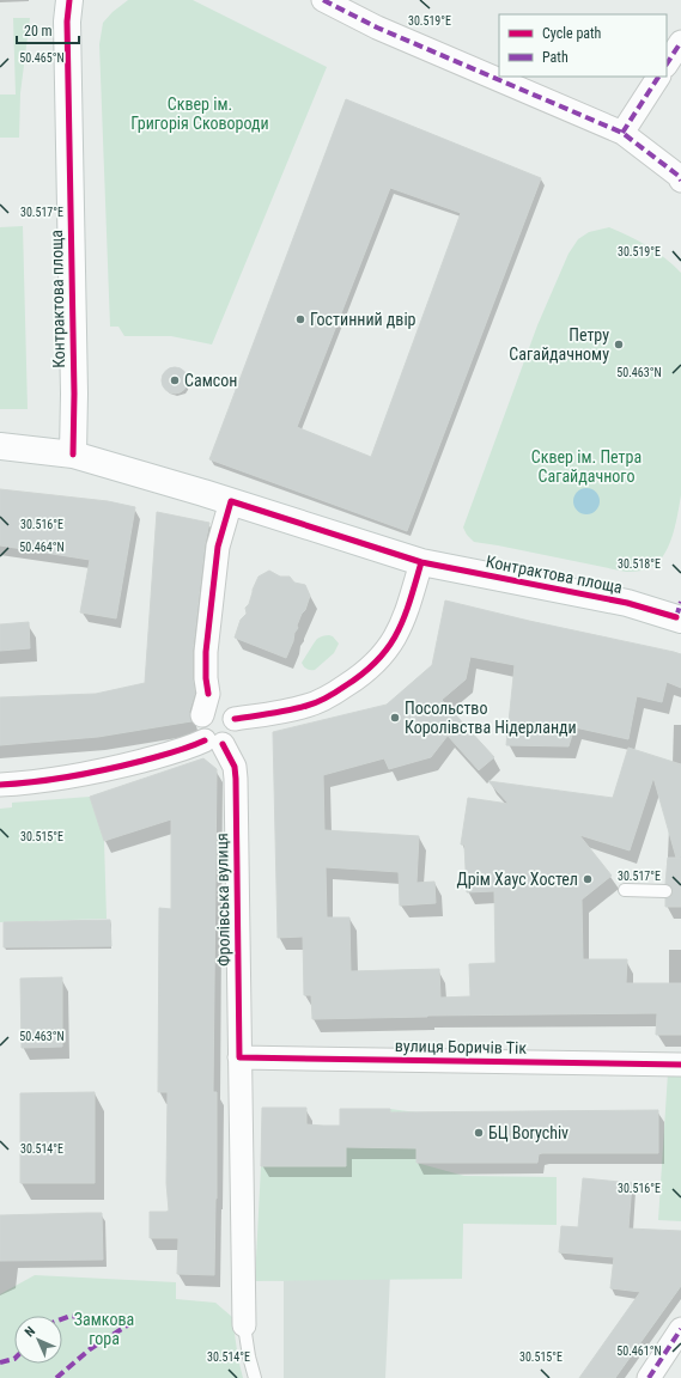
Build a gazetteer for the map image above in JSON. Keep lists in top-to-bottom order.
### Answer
{
  "streets": {
    "street": ["Контрактова площа", "Фролівська вулиця", "вулиця Боричів Тік"]
  },
  "crossings": [
    ["Фролівська вулиця", "вулиця Боричів Тік"]
  ],
  "parks": ["Сквер ім. Григорія Сковороди", "Сквер ім. Петра Сагайдачного", "Замкова гора"],
  "places": [
    "Гостинний двір",
    "Петру Сагайдачному",
    "Самсон",
    "Посольство Королівства Нідерланди",
    "Дрім Хаус Хостел",
    "БЦ Borychiv"
  ],
  "legend": ["Cycle path", "Path"],
  "scale_bar": "20 m",
  "north": "top left",
  "coordinates": [
    "30.519°E",
    "50.465°N",
    "30.517°E",
    "50.463°N",
    "30.516°E",
    "50.464°N",
    "30.518°E",
    "30.515°E",
    "30.514°E",
    "50.461°N"
  ]
}
